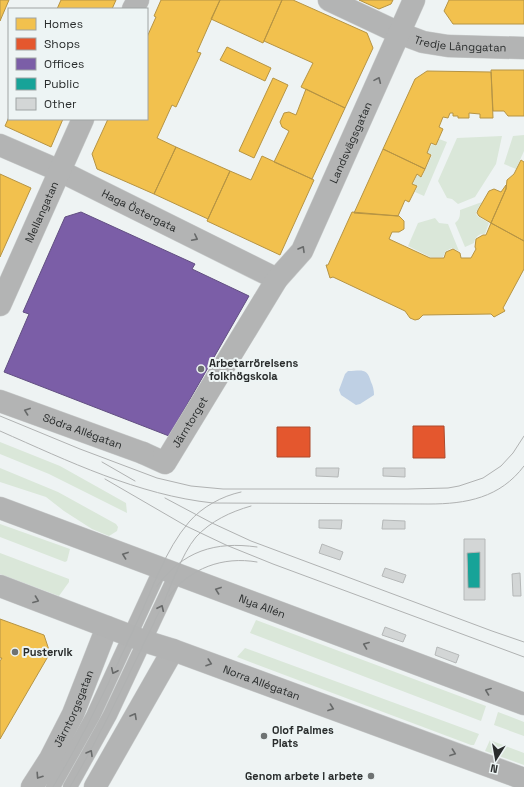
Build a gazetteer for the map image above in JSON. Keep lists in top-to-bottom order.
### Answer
{
  "streets": {
    "main road": ["Nya Allén", "Norra Allégatan"],
    "street": [
      "Tredje Långgatan",
      "Landsvägsgatan",
      "Haga Östergata",
      "Mellangatan",
      "Järntorget",
      "Södra Allégatan",
      "Järntorgsgatan"
    ]
  },
  "crossings": [
    ["Tredje Långgatan", "Landsvägsgatan"],
    ["Landsvägsgatan", "Haga Östergata"],
    ["Landsvägsgatan", "Järntorget"],
    ["Haga Östergata", "Mellangatan"],
    ["Haga Östergata", "Järntorget"],
    ["Järntorget", "Södra Allégatan"],
    ["Norra Allégatan", "Järntorgsgatan"]
  ],
  "one_way": [
    "Landsvägsgatan",
    "Haga Östergata",
    "Södra Allégatan",
    "Nya Allén",
    "Norra Allégatan"
  ],
  "places": [
    "Arbetarrörelsens folkhögskola",
    "Pustervik",
    "Olof Palmes Plats",
    "Genom arbete i arbete"
  ],
  "legend": [
    "Homes",
    "Shops",
    "Offices",
    "Public",
    "Other"
  ],
  "north": "bottom"
}
